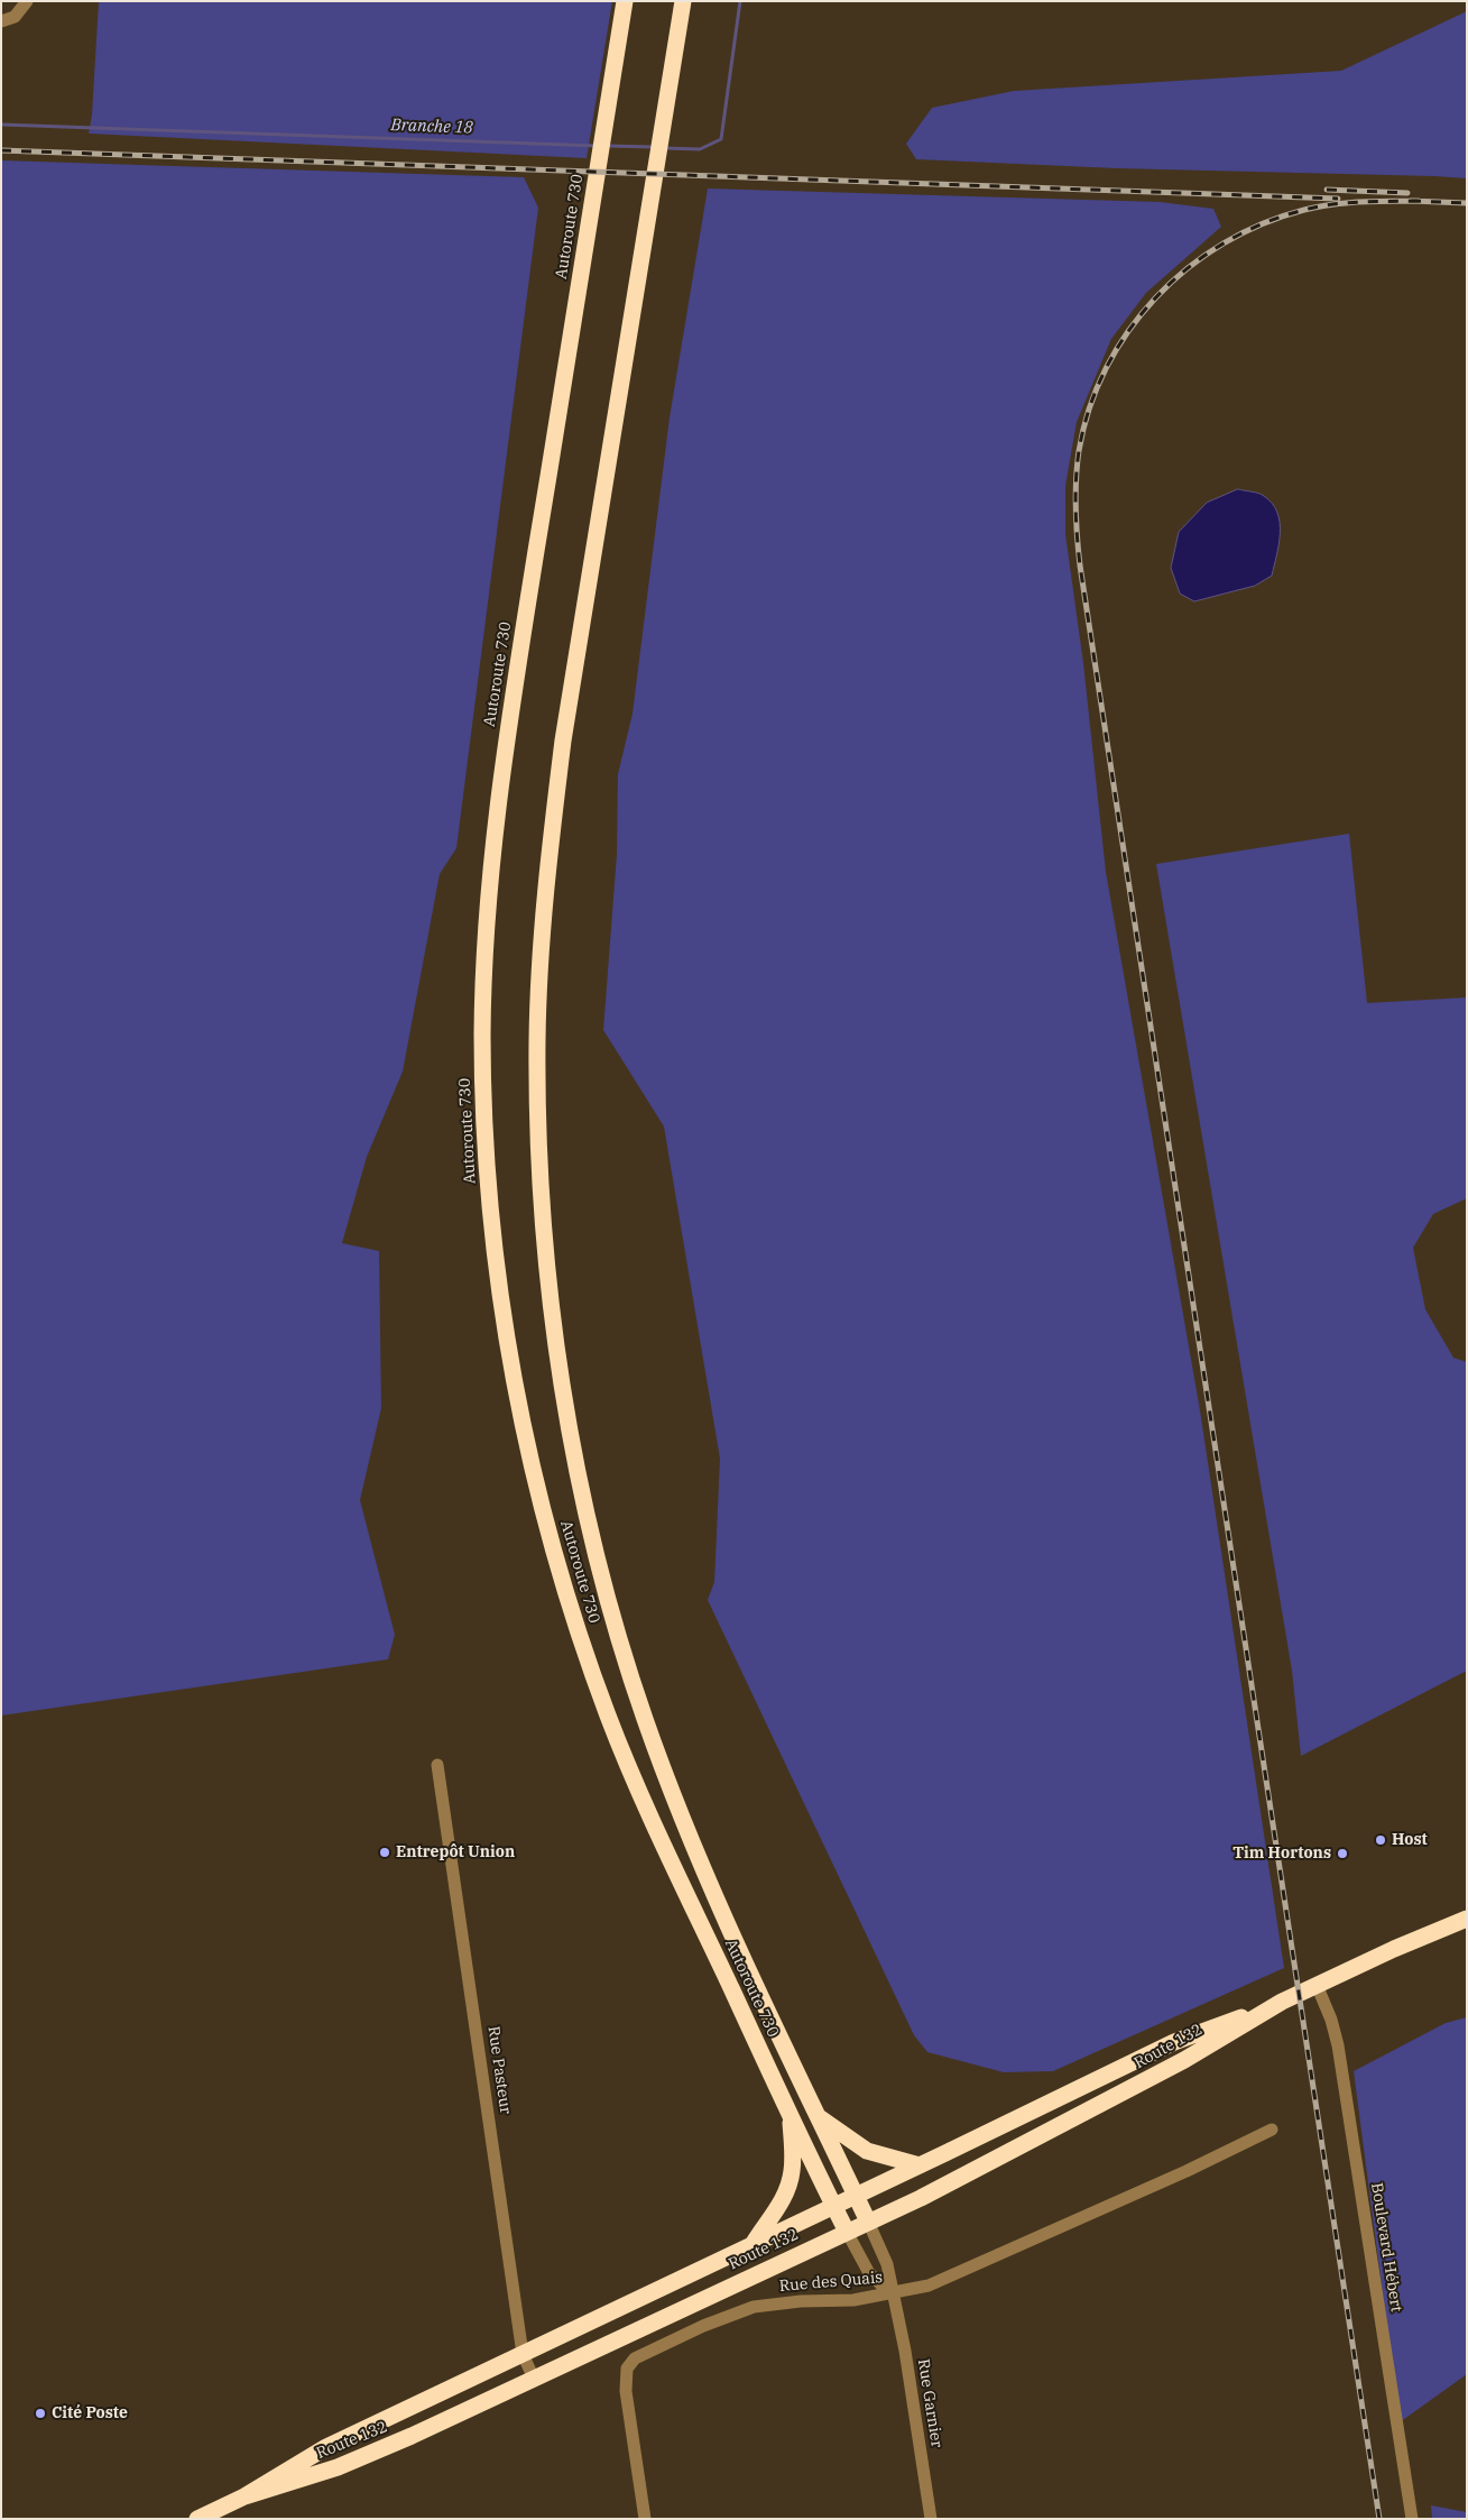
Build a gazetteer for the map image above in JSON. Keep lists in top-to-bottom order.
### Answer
{
  "streets": {
    "highway": ["Autoroute 730", "Route 132"],
    "street": [
      "Rue Pasteur",
      "Boulevard Hébert",
      "Rue des Quais",
      "Rue Garnier"
    ]
  },
  "crossings": [
    ["Autoroute 730", "Route 132"],
    ["Autoroute 730", "Rue Garnier"],
    ["Route 132", "Rue Pasteur"],
    ["Route 132", "Boulevard Hébert"],
    ["Route 132", "Rue Garnier"],
    ["Rue des Quais", "Rue Garnier"]
  ],
  "water": ["Branche 18"],
  "places": [
    "Host",
    "Entrepôt Union",
    "Tim Hortons",
    "Cité Poste"
  ]
}
